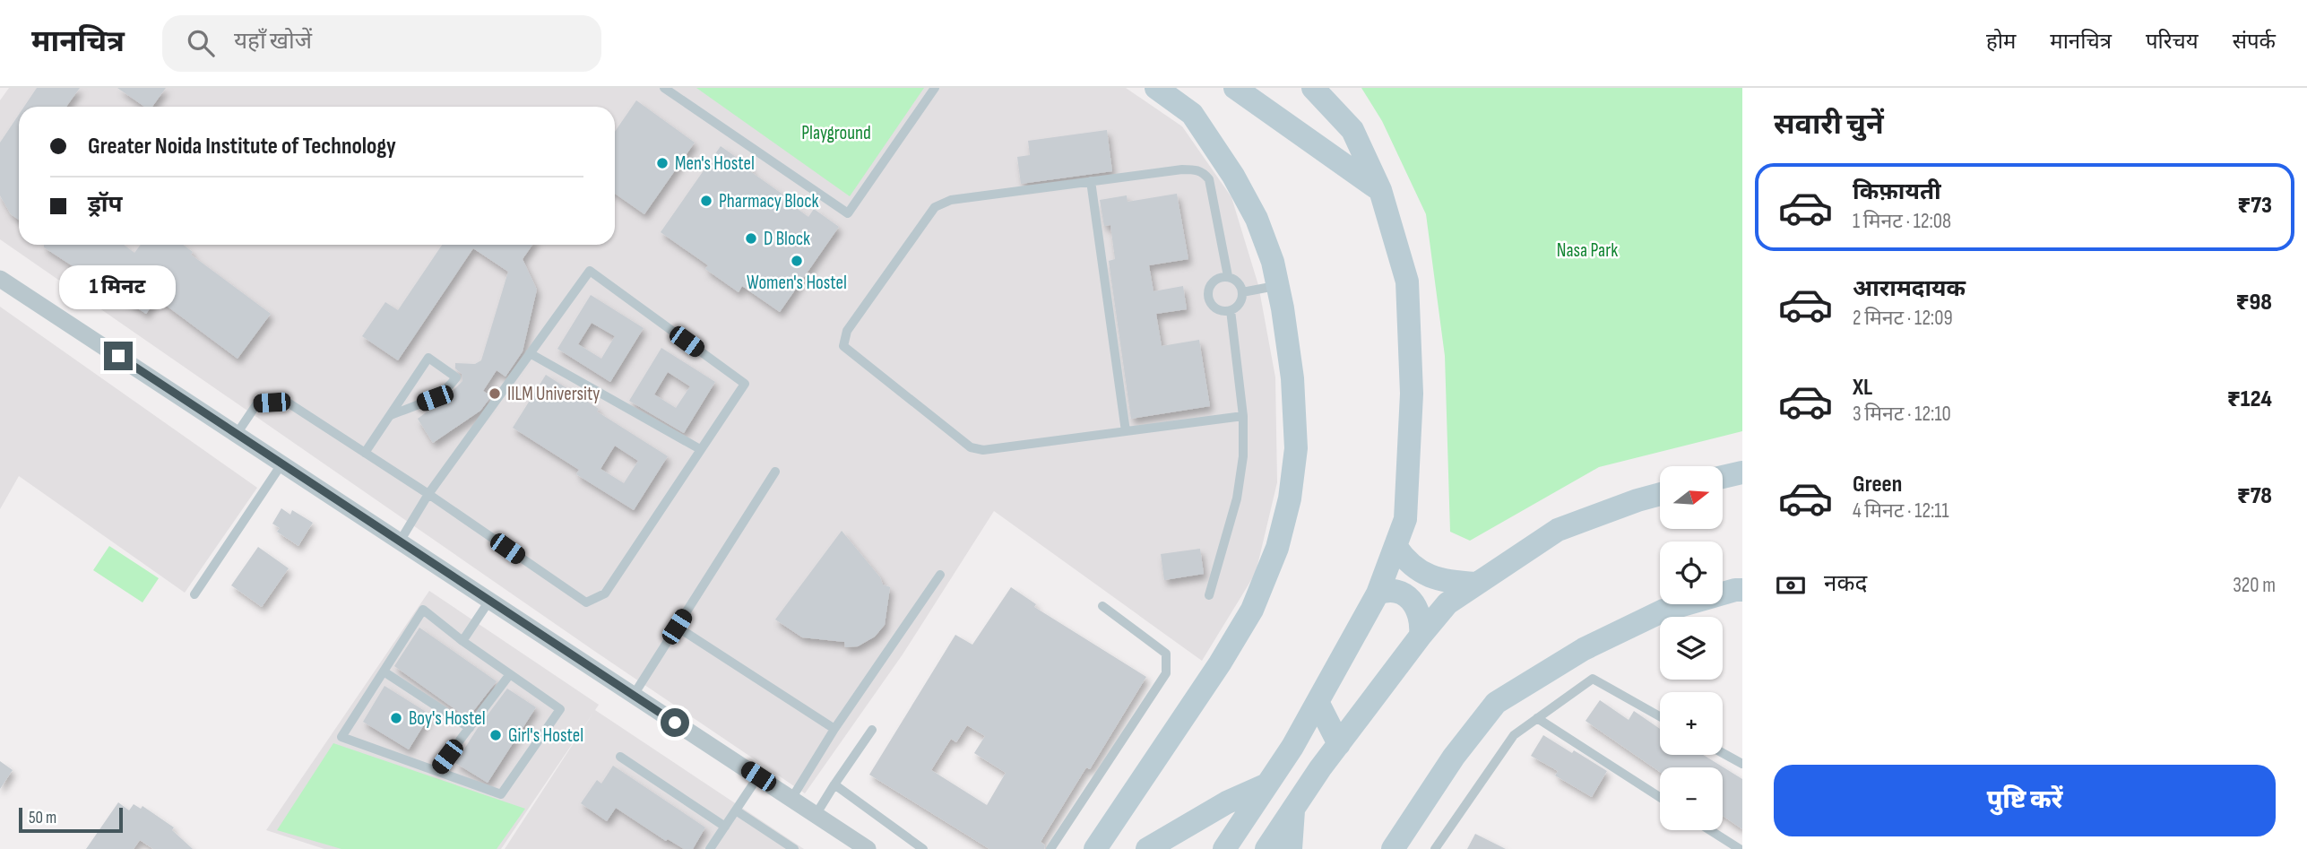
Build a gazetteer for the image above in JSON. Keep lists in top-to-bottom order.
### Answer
{
  "parks": ["Playground", "Nasa Park"],
  "places": [
    "Men's Hostel",
    "Pharmacy Block",
    "D Block",
    "Women's Hostel",
    "IILM University",
    "Boy's Hostel",
    "Girl's Hostel"
  ],
  "scale_bar": "50 m",
  "north": "right",
  "page": {
    "header": "मानचित्र",
    "search": "यहाँ खोजें",
    "nav": [
      "होम",
      "मानचित्र",
      "परिचय",
      "संपर्क"
    ],
    "heading": "सवारी चुनें",
    "banner": ["Greater Noida Institute of Technology", "ड्रॉप"],
    "list": [
      {
        "name": "किफ़ायती",
        "note": "1 मिनट · 12:08",
        "value": "₹73"
      },
      {
        "name": "आरामदायक",
        "note": "2 मिनट · 12:09",
        "value": "₹98"
      },
      {
        "name": "XL",
        "note": "3 मिनट · 12:10",
        "value": "₹124"
      },
      {
        "name": "Green",
        "note": "4 मिनट · 12:11",
        "value": "₹78"
      }
    ],
    "bubble": "1 मिनट",
    "map_buttons": ["+", "−"],
    "pay": ["नकद", "320 m"],
    "buttons": "पुष्टि करें",
    "scale": "50 m"
  }
}
